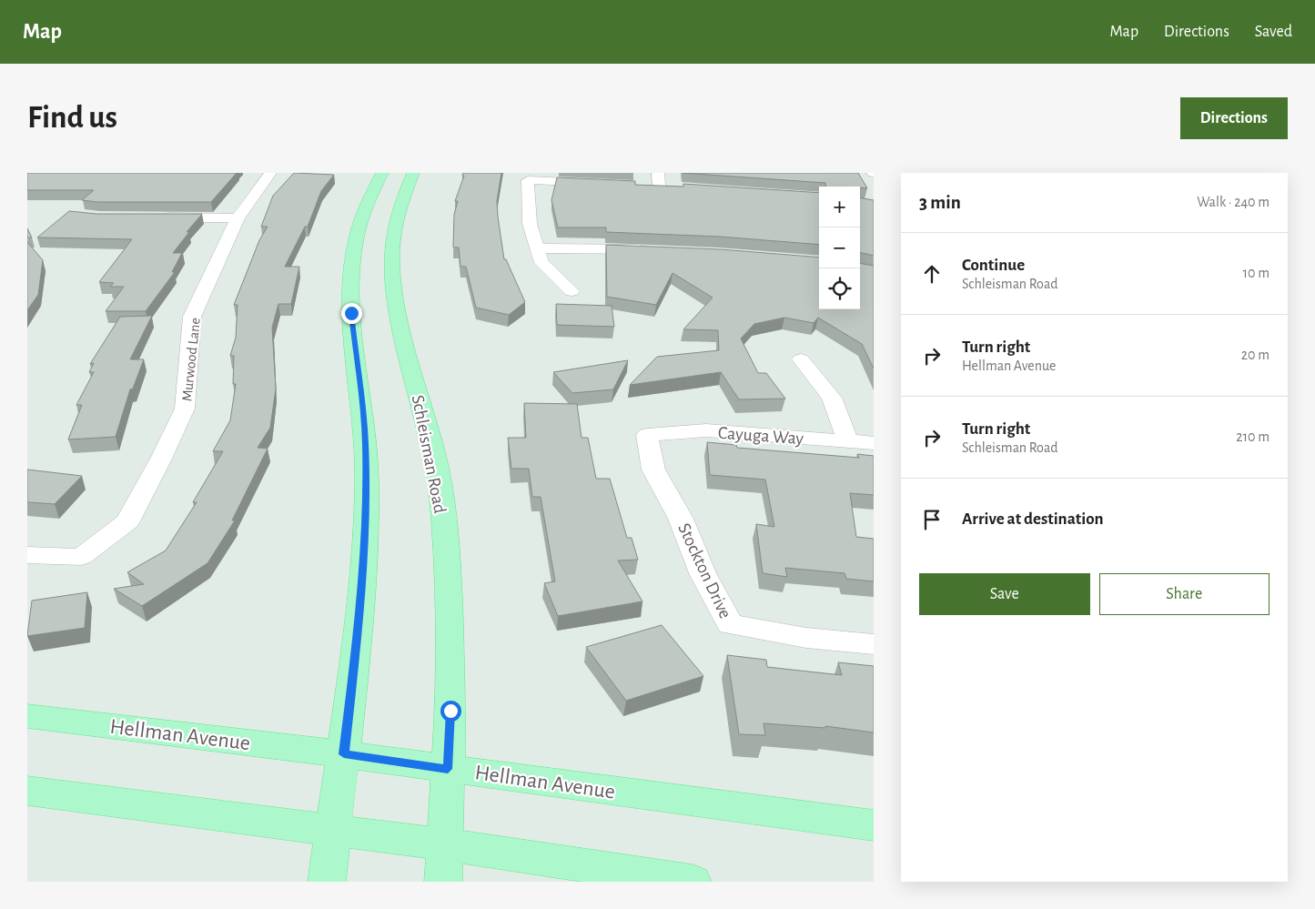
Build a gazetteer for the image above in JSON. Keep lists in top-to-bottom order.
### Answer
{
  "streets": {
    "main road": ["Schleisman Road", "Hellman Avenue"],
    "street": ["Murwood Lane", "Cayuga Way", "Stockton Drive"]
  },
  "crossings": [
    ["Cayuga Way", "Stockton Drive"],
    ["Schleisman Road", "Hellman Avenue"]
  ],
  "page": {
    "header": "Map",
    "nav": ["Map", "Directions", "Saved"],
    "buttons": [
      "Directions",
      ["Save", "Share"]
    ],
    "title": "Find us",
    "heading": ["3 min", "Walk · 240 m"],
    "map_buttons": ["+", "−"],
    "list": [
      ["Continue", "Schleisman Road", "10 m"],
      ["Turn right", "Hellman Avenue", "20 m"],
      ["Turn right", "Schleisman Road", "210 m"],
      "Arrive at destination"
    ]
  }
}
